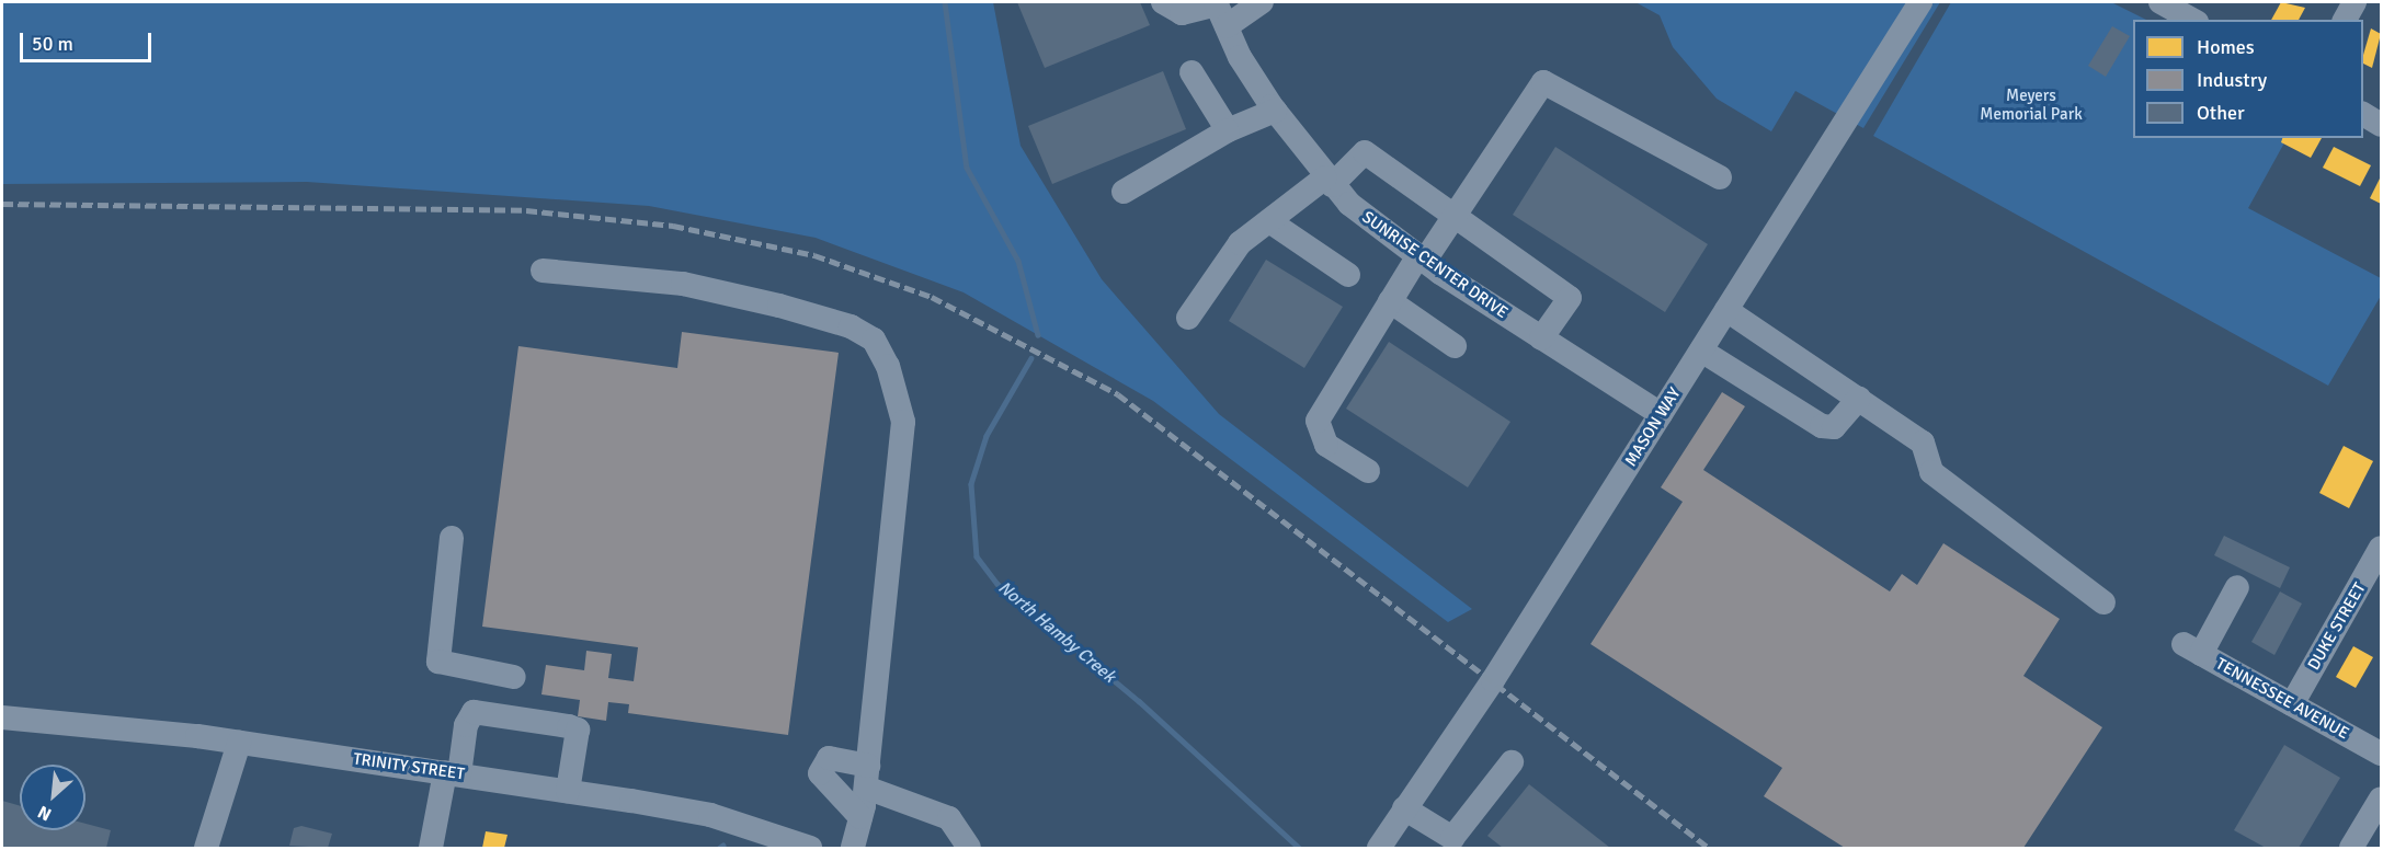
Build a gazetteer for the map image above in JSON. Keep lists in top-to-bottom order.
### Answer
{
  "streets": {
    "street": [
      "SUNRISE CENTER DRIVE",
      "MASON WAY",
      "DUKE STREET",
      "TENNESSEE AVENUE",
      "TRINITY STREET"
    ]
  },
  "crossings": [
    ["SUNRISE CENTER DRIVE", "MASON WAY"],
    ["DUKE STREET", "TENNESSEE AVENUE"]
  ],
  "water": ["North Hamby Creek"],
  "parks": ["Meyers Memorial Park"],
  "legend": ["Homes", "Industry", "Other"],
  "scale_bar": "50 m",
  "north": "bottom left"
}
